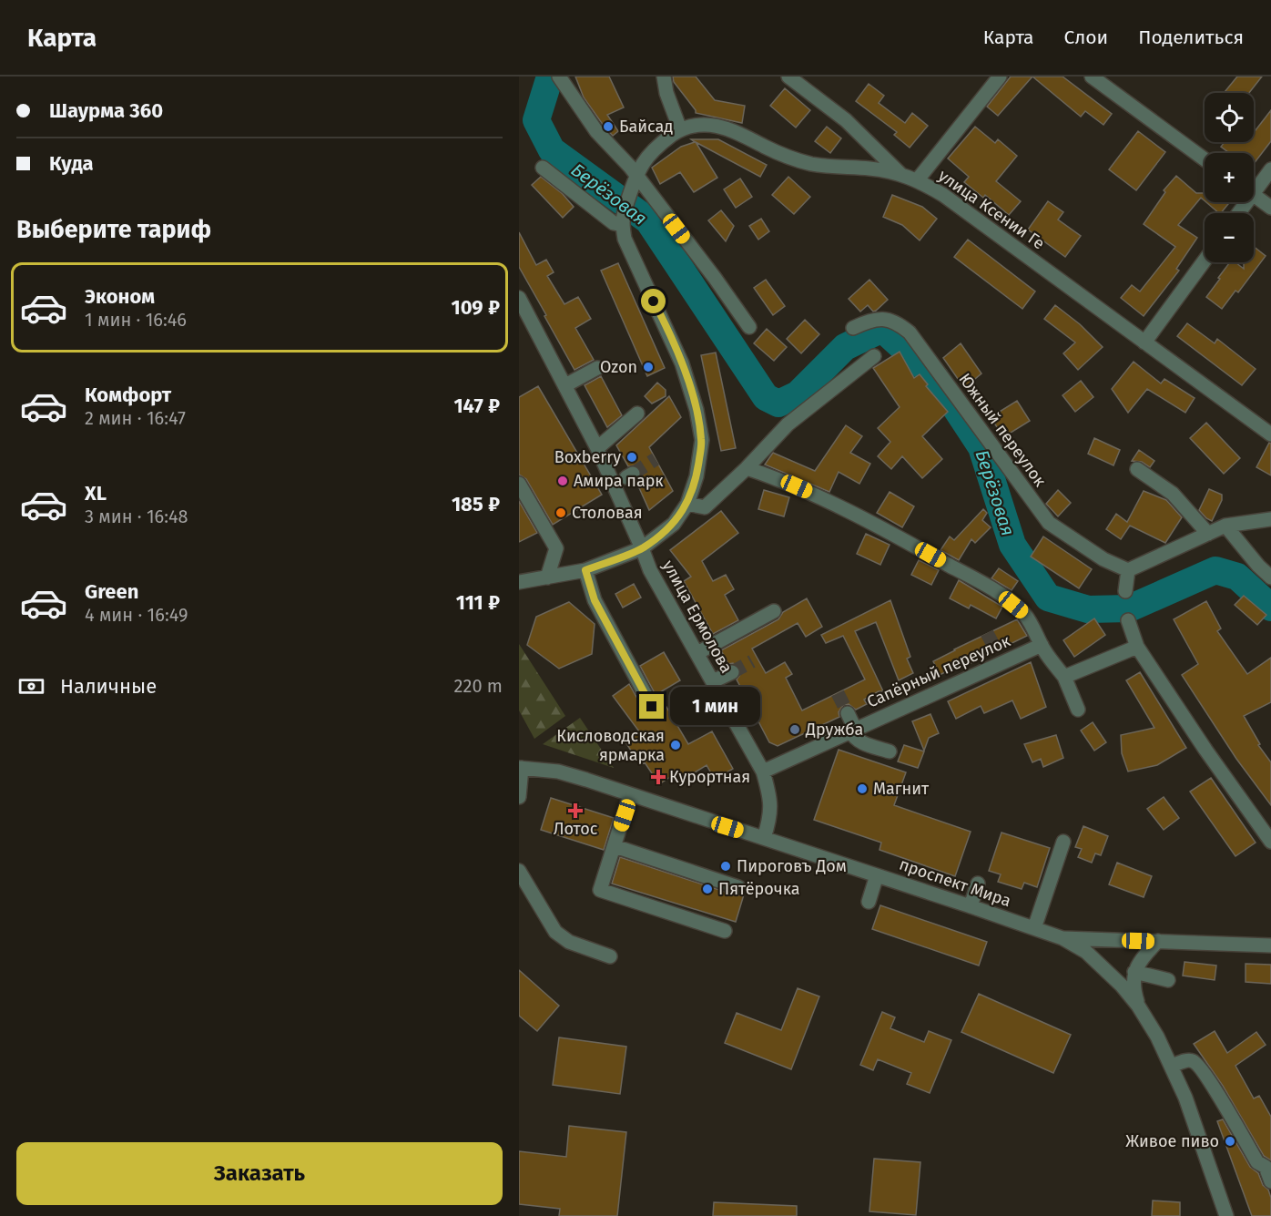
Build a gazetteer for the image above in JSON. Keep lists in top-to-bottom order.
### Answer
{
  "streets": {
    "street": [
      "улица Ксении Ге",
      "Южный переулок",
      "улица Ермолова",
      "Сапёрный переулок",
      "проспект Мира"
    ]
  },
  "crossings": [
    ["улица Ермолова", "Сапёрный переулок"],
    ["улица Ермолова", "проспект Мира"]
  ],
  "water": ["Берёзовая"],
  "places": {
    "other": [
      "Байсад",
      "Ozon",
      "Boxberry",
      "Амира парк",
      "Столовая",
      "Дружба",
      "Кисловодская ярмарка",
      "Магнит",
      "Пироговъ Дом",
      "Пятёрочка",
      "Живое пиво"
    ],
    "health": ["Курортная", "Лотос"]
  },
  "page": {
    "header": "Карта",
    "nav": ["Карта", "Слои", "Поделиться"],
    "banner": ["Шаурма 360", "Куда"],
    "map_buttons": ["+", "−"],
    "heading": "Выберите тариф",
    "list": [
      {
        "name": "Эконом",
        "note": "1 мин · 16:46",
        "value": "109 ₽"
      },
      {
        "name": "Комфорт",
        "note": "2 мин · 16:47",
        "value": "147 ₽"
      },
      {
        "name": "XL",
        "note": "3 мин · 16:48",
        "value": "185 ₽"
      },
      {
        "name": "Green",
        "note": "4 мин · 16:49",
        "value": "111 ₽"
      }
    ],
    "pay": ["Наличные", "220 m"],
    "bubble": "1 мин",
    "buttons": "Заказать"
  }
}
